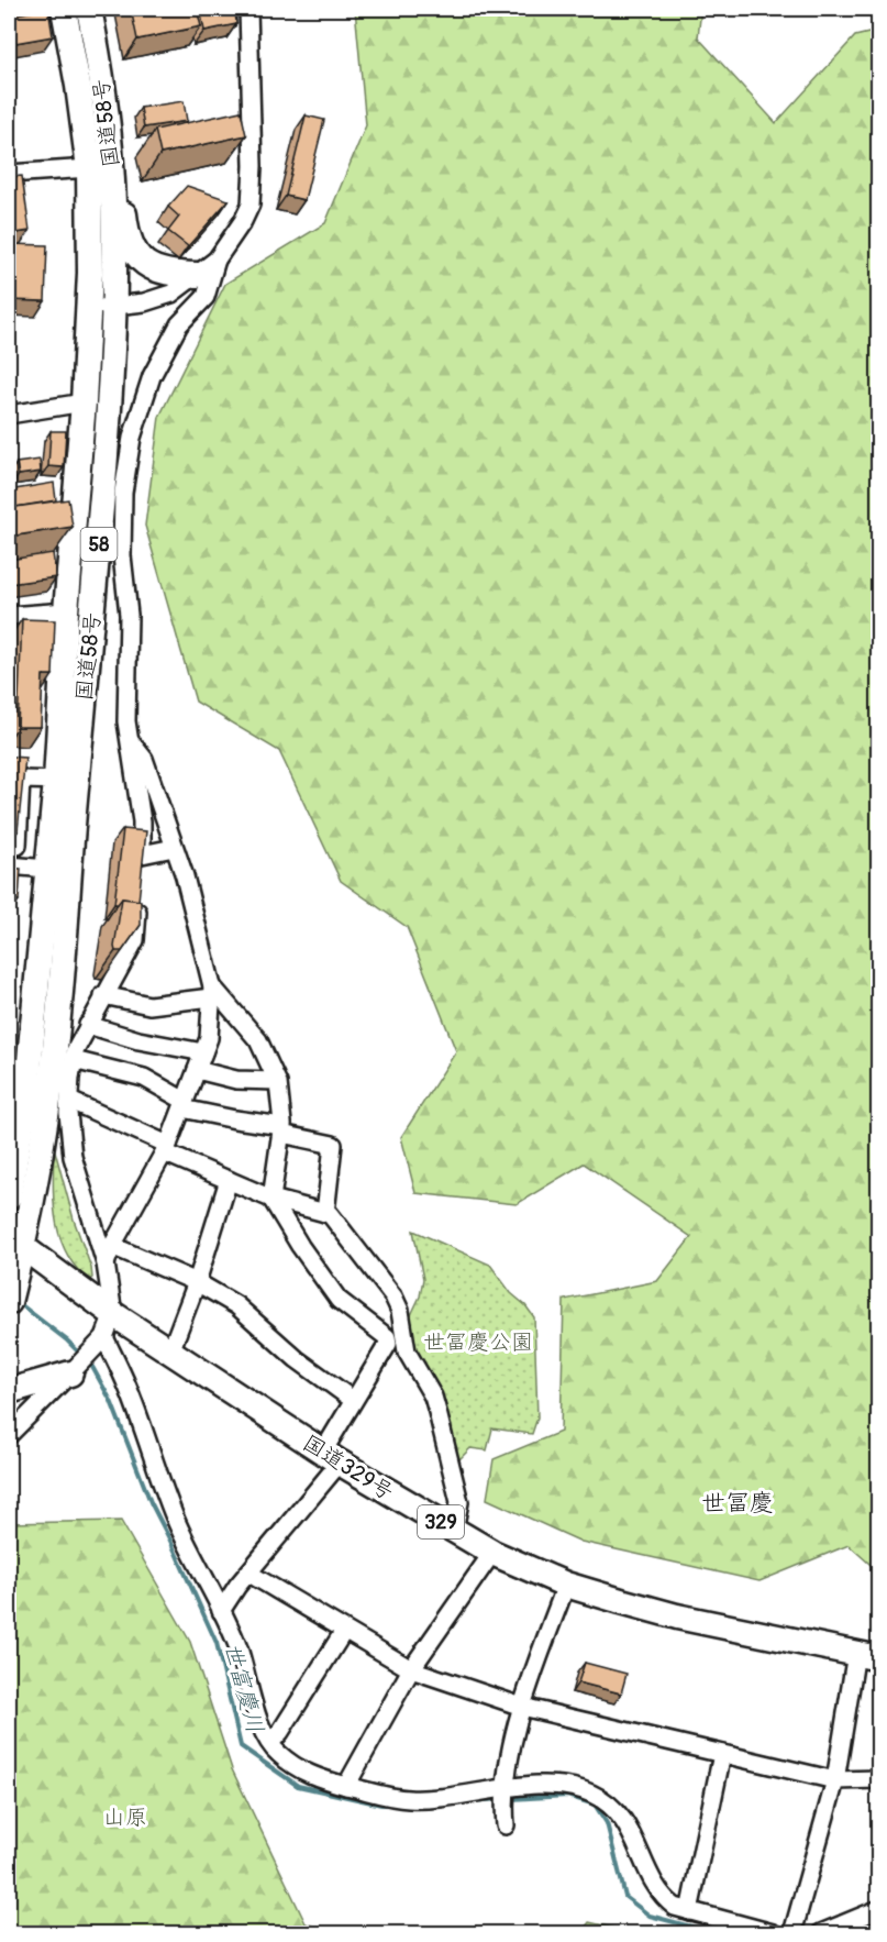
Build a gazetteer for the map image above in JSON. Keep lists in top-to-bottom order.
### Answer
{
  "streets": {
    "highway": [
      "国道58号",
      "58",
      "国道329号",
      "329"
    ]
  },
  "crossings": [
    ["国道58号", "国道329号"]
  ],
  "districts": ["世冨慶"],
  "water": ["世富慶川"],
  "parks": ["世冨慶公園", "山原"]
}
